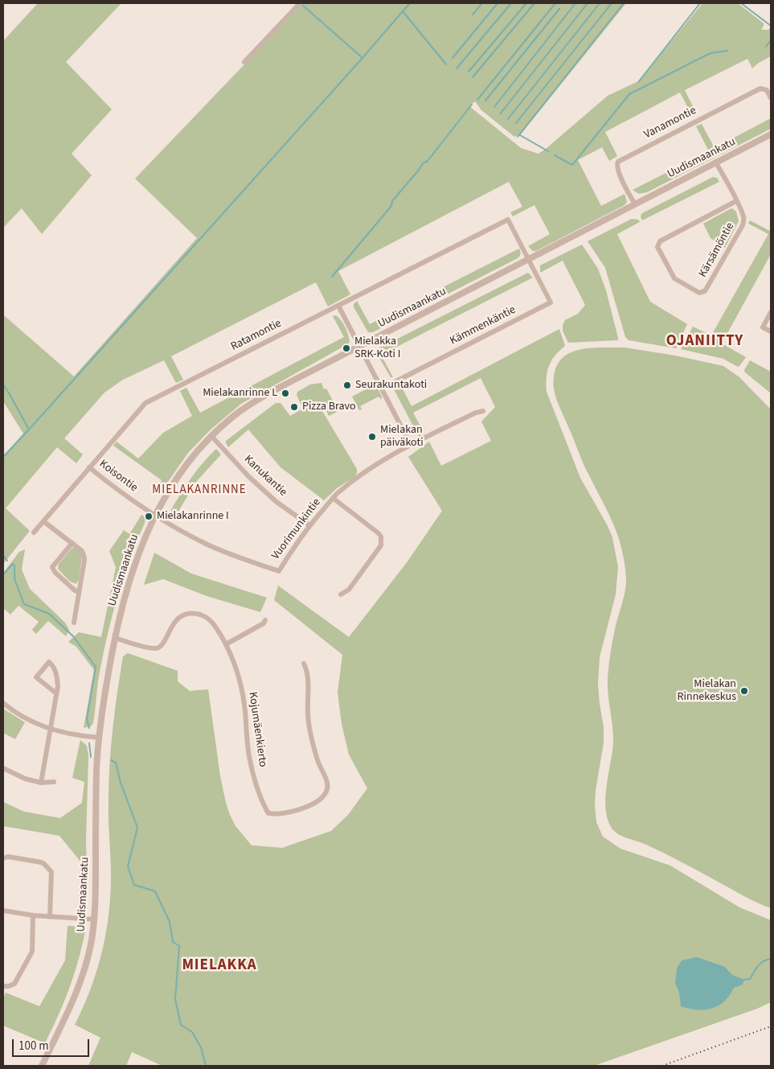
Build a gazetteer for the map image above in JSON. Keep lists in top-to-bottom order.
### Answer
{
  "streets": {
    "street": [
      "Vanamontie",
      "Uudismaankatu",
      "Kärsämöntie",
      "Kämmenkäntie",
      "Ratamontie",
      "Koisontie",
      "Kanukantie",
      "Vuorimunkintie",
      "Kojumäenkierto"
    ]
  },
  "crossings": [
    ["Vanamontie", "Uudismaankatu"],
    ["Uudismaankatu", "Kärsämöntie"],
    ["Uudismaankatu", "Kämmenkäntie"],
    ["Uudismaankatu", "Ratamontie"],
    ["Uudismaankatu", "Koisontie"],
    ["Uudismaankatu", "Kanukantie"],
    ["Uudismaankatu", "Kojumäenkierto"],
    ["Kämmenkäntie", "Ratamontie"],
    ["Ratamontie", "Koisontie"],
    ["Koisontie", "Vuorimunkintie"],
    ["Kanukantie", "Vuorimunkintie"]
  ],
  "districts": ["OJANIITTY", "MIELAKANRINNE", "MIELAKKA"],
  "places": [
    "Mielakka SRK-Koti I",
    "Seurakuntakoti",
    "Mielakanrinne L",
    "Pizza Bravo",
    "Mielakan päiväkoti",
    "Mielakanrinne I",
    "Mielakan Rinnekeskus"
  ],
  "scale_bar": "100 m"
}
